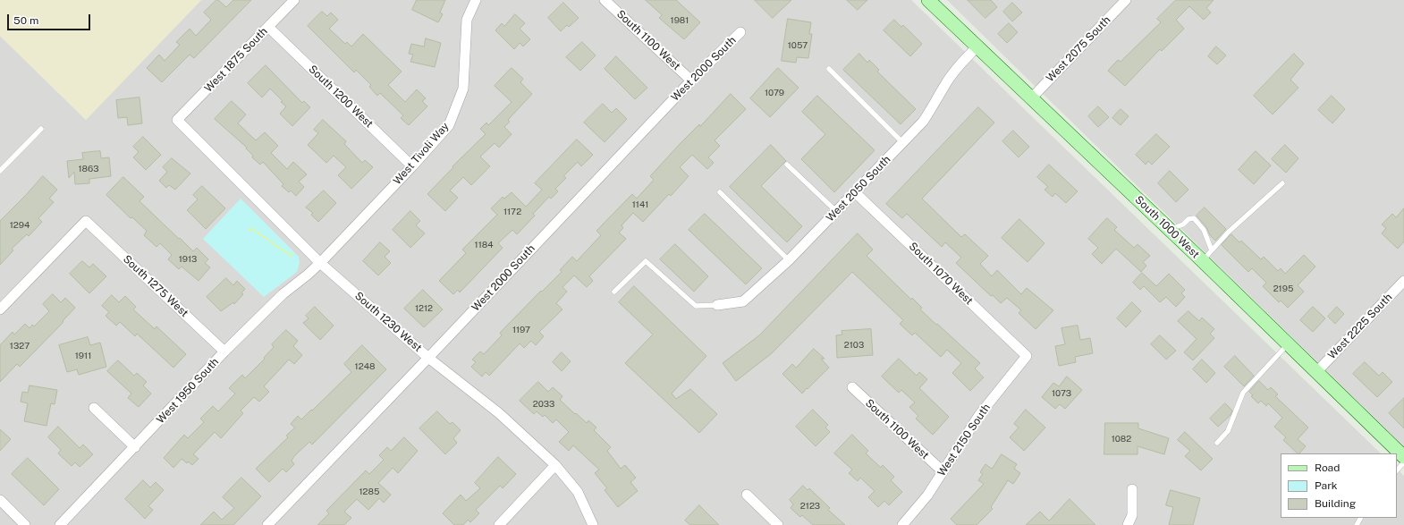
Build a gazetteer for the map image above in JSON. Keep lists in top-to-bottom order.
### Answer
{
  "streets": {
    "main road": ["South 1000 West"],
    "street": [
      "South 1100 West",
      "West 2075 South",
      "West 1875 South",
      "West 2000 South",
      "South 1200 West",
      "West Tivoli Way",
      "West 2050 South",
      "South 1070 West",
      "South 1275 West",
      "South 1230 West",
      "West 2225 South",
      "West 1950 South",
      "West 2150 South"
    ]
  },
  "crossings": [
    ["South 1100 West", "West 2000 South"],
    ["South 1100 West", "West 2150 South"],
    ["West 2075 South", "South 1000 West"],
    ["West 1875 South", "South 1200 West"],
    ["West 1875 South", "South 1230 West"],
    ["West 2000 South", "South 1230 West"],
    ["South 1200 West", "West Tivoli Way"],
    ["West Tivoli Way", "South 1230 West"],
    ["West Tivoli Way", "West 1950 South"],
    ["West 2050 South", "South 1000 West"],
    ["West 2050 South", "South 1070 West"],
    ["South 1000 West", "West 2225 South"],
    ["South 1070 West", "West 2150 South"],
    ["South 1275 West", "West 1950 South"],
    ["South 1230 West", "West 1950 South"]
  ],
  "house_numbers": [
    "1981",
    "1057",
    "1079",
    "1863",
    "1141",
    "1172",
    "1294",
    "1184",
    "1913",
    "2195",
    "1212",
    "1197",
    "2103",
    "1327",
    "1911",
    "1248",
    "1073",
    "2033",
    "1082",
    "1285",
    "2123"
  ],
  "legend": ["Road", "Park", "Building"],
  "scale_bar": "50 m"
}
